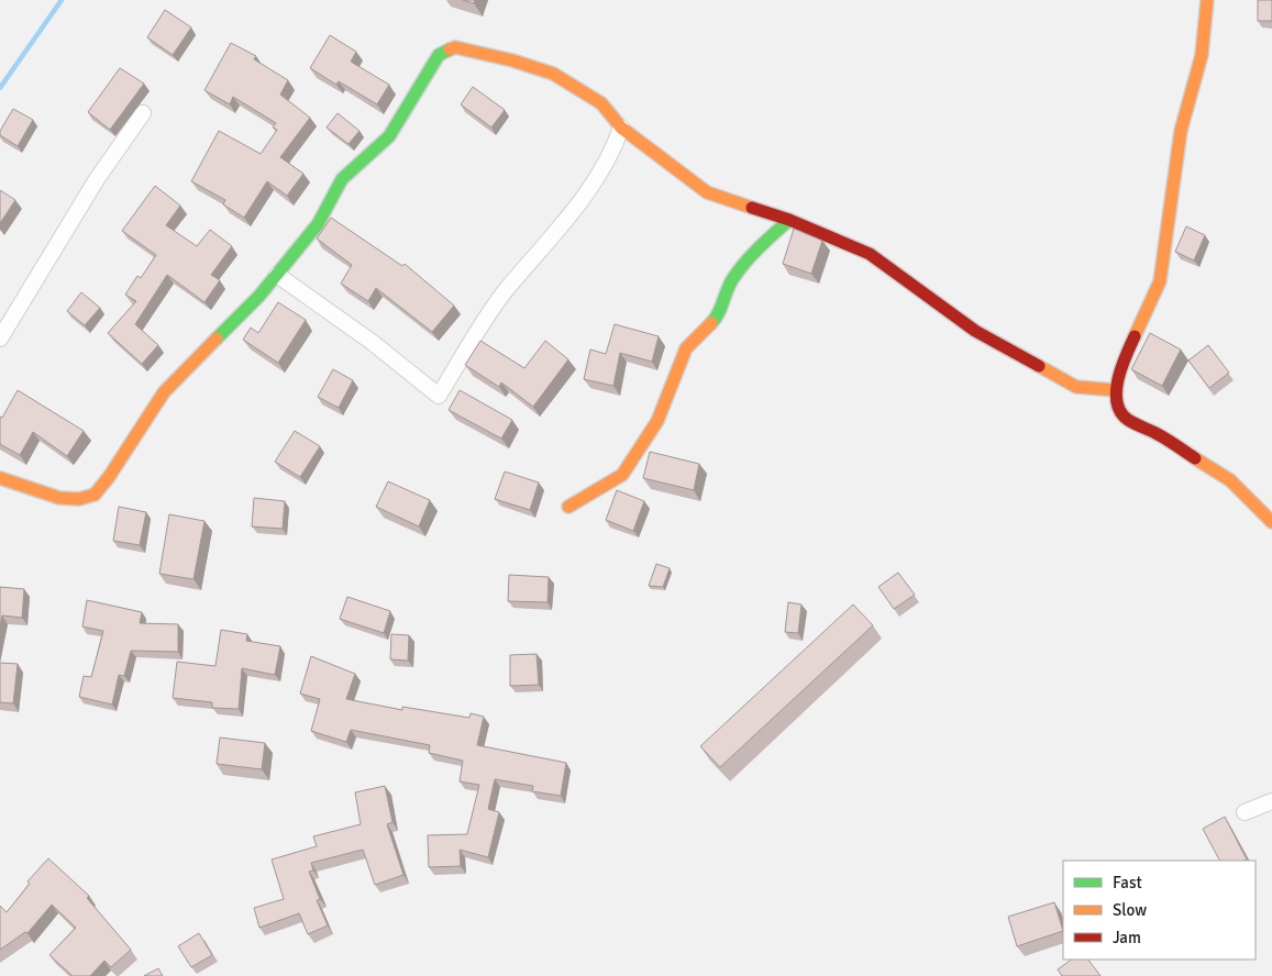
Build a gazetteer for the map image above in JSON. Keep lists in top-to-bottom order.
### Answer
{
  "legend": ["Fast", "Slow", "Jam"]
}
